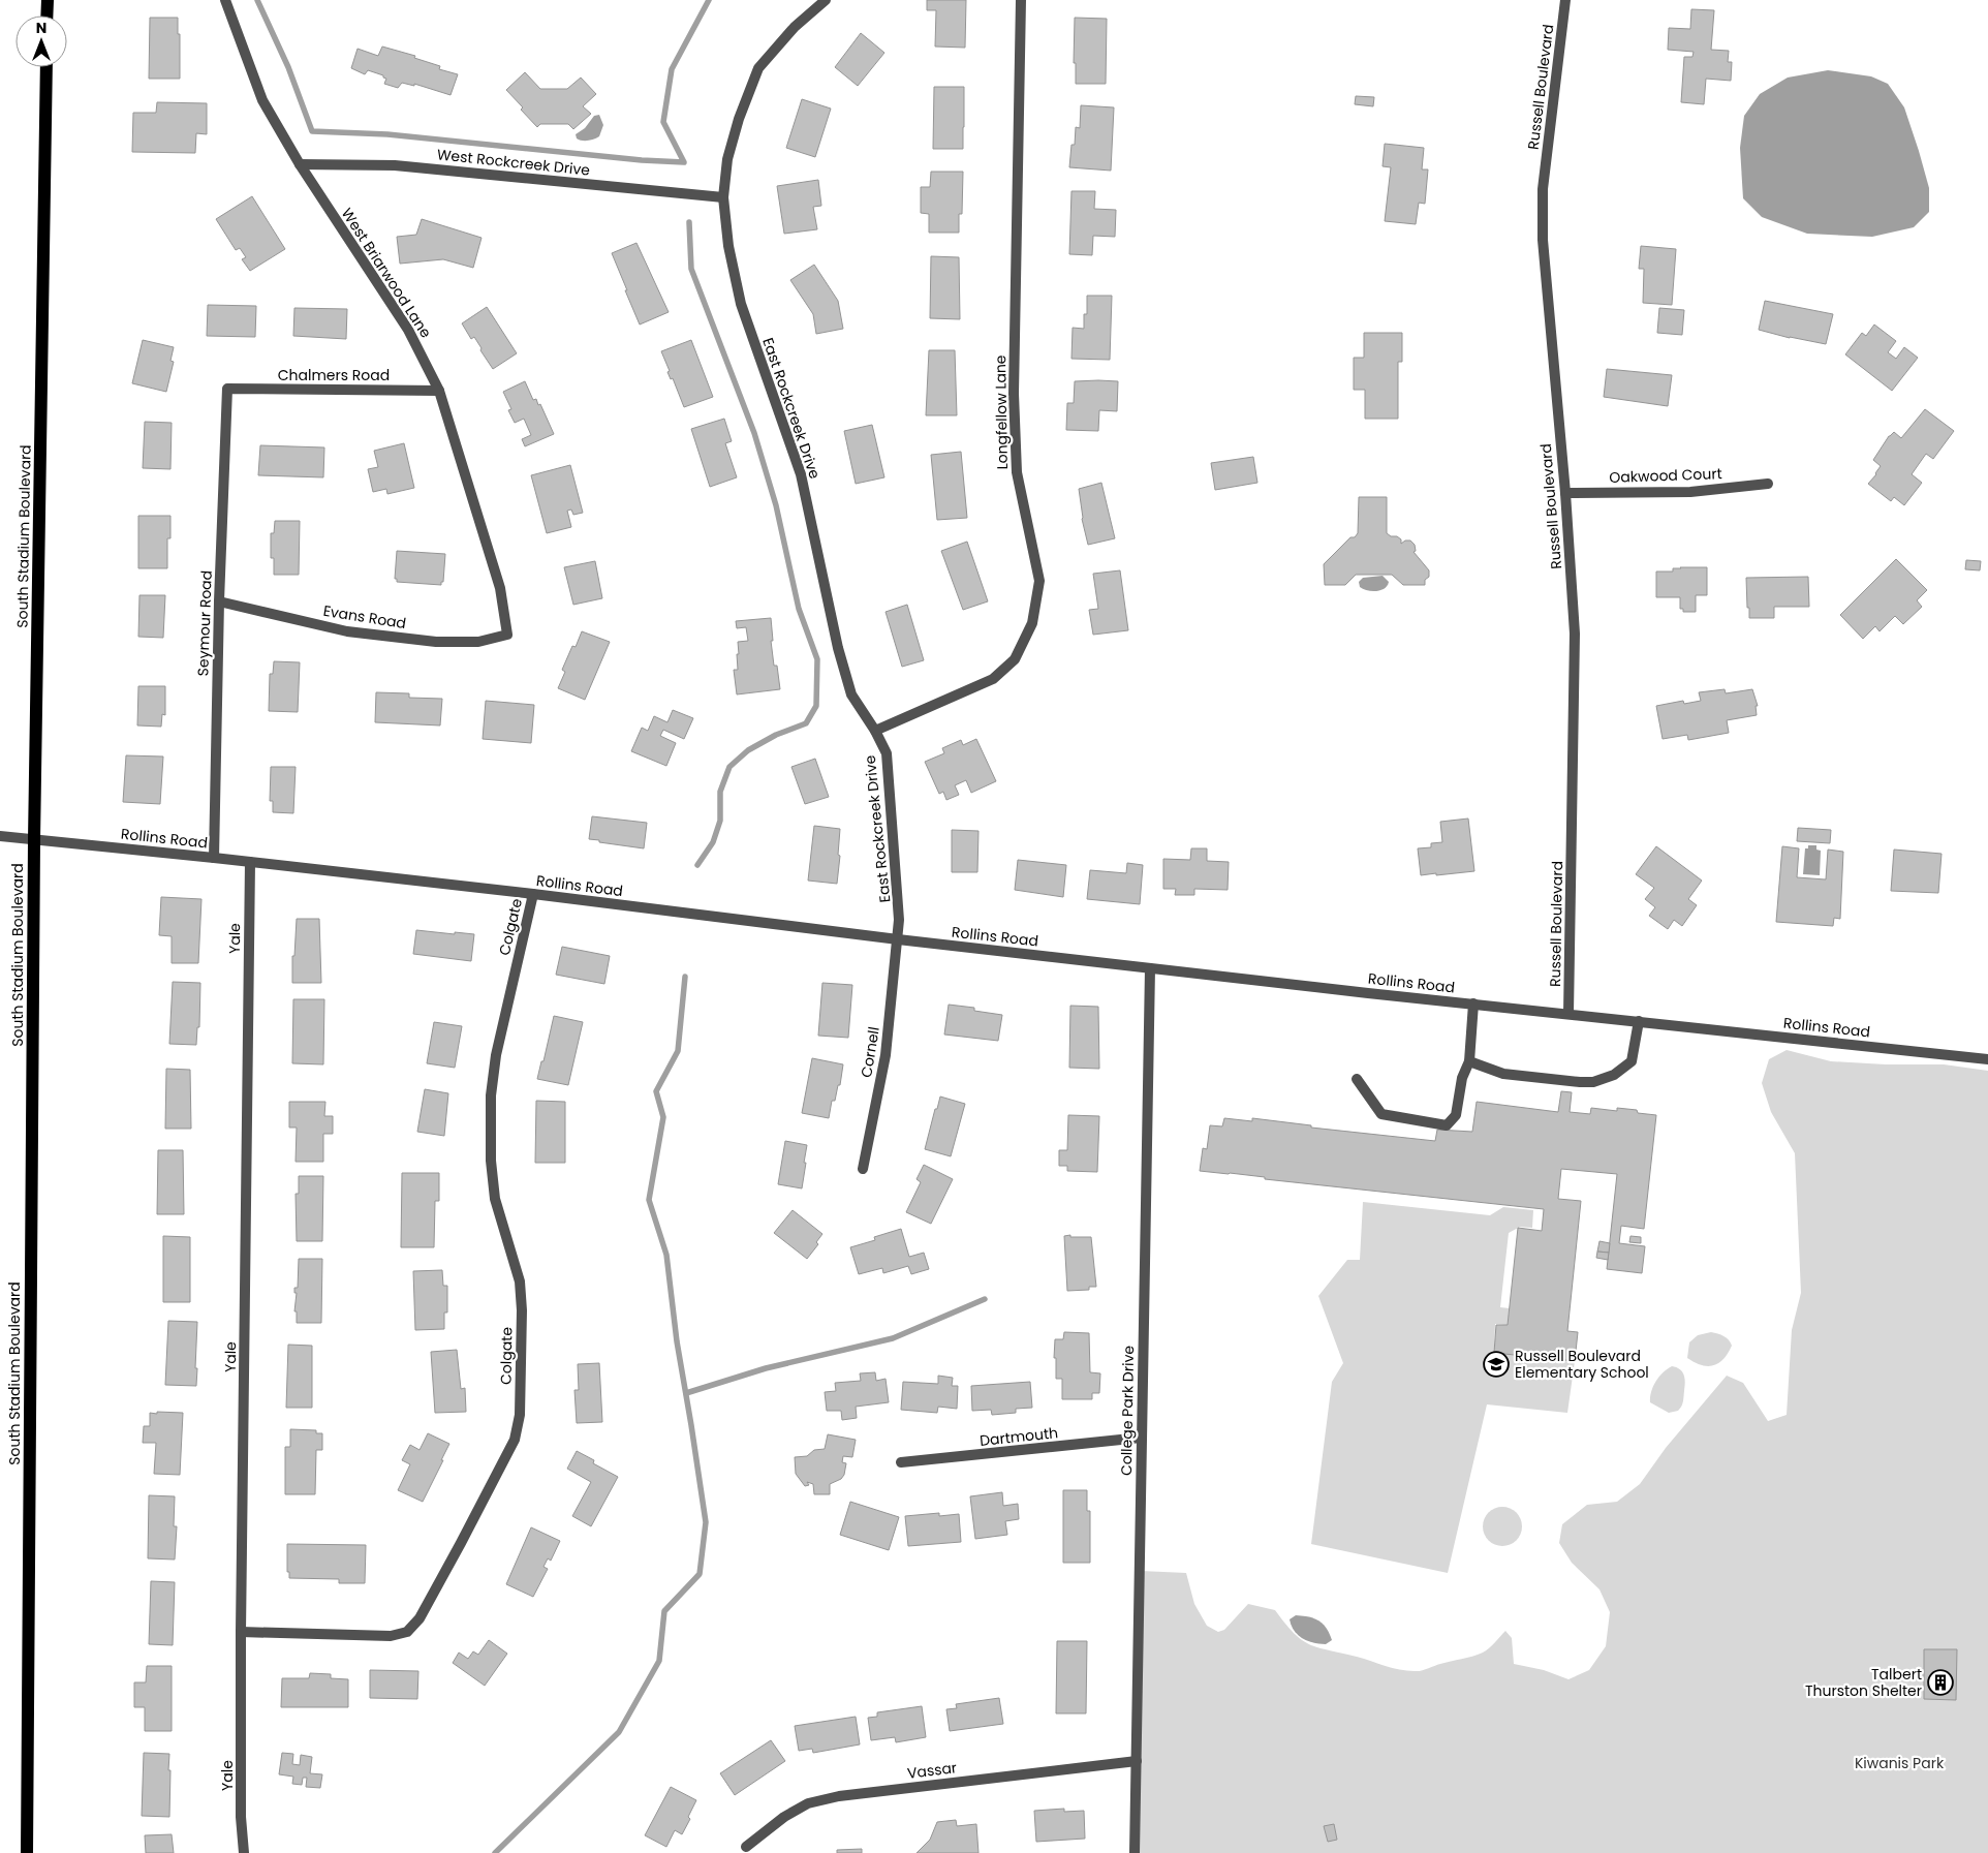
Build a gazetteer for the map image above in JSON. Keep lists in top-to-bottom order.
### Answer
{
  "streets": {
    "main road": ["South Stadium Boulevard"],
    "street": [
      "Russell Boulevard",
      "West Rockcreek Drive",
      "West Briarwood Lane",
      "Chalmers Road",
      "East Rockcreek Drive",
      "Longfellow Lane",
      "Oakwood Court",
      "Evans Road",
      "Seymour Road",
      "Rollins Road",
      "Colgate",
      "Yale",
      "Cornell",
      "College Park Drive",
      "Dartmouth",
      "Vassar"
    ]
  },
  "crossings": [
    ["Russell Boulevard", "Oakwood Court"],
    ["Russell Boulevard", "Rollins Road"],
    ["West Rockcreek Drive", "West Briarwood Lane"],
    ["West Rockcreek Drive", "East Rockcreek Drive"],
    ["West Briarwood Lane", "Chalmers Road"],
    ["West Briarwood Lane", "Evans Road"],
    ["Chalmers Road", "Seymour Road"],
    ["East Rockcreek Drive", "Longfellow Lane"],
    ["East Rockcreek Drive", "Rollins Road"],
    ["East Rockcreek Drive", "Cornell"],
    ["South Stadium Boulevard", "Rollins Road"],
    ["Evans Road", "Seymour Road"],
    ["Seymour Road", "Rollins Road"],
    ["Rollins Road", "Colgate"],
    ["Rollins Road", "Yale"],
    ["Rollins Road", "Cornell"],
    ["Rollins Road", "College Park Drive"],
    ["Colgate", "Yale"],
    ["College Park Drive", "Dartmouth"],
    ["College Park Drive", "Vassar"]
  ],
  "parks": ["Kiwanis Park"],
  "places": {
    "school or university": ["Russell Boulevard Elementary School"],
    "building": ["Talbert Thurston Shelter"]
  },
  "north": "top"
}
